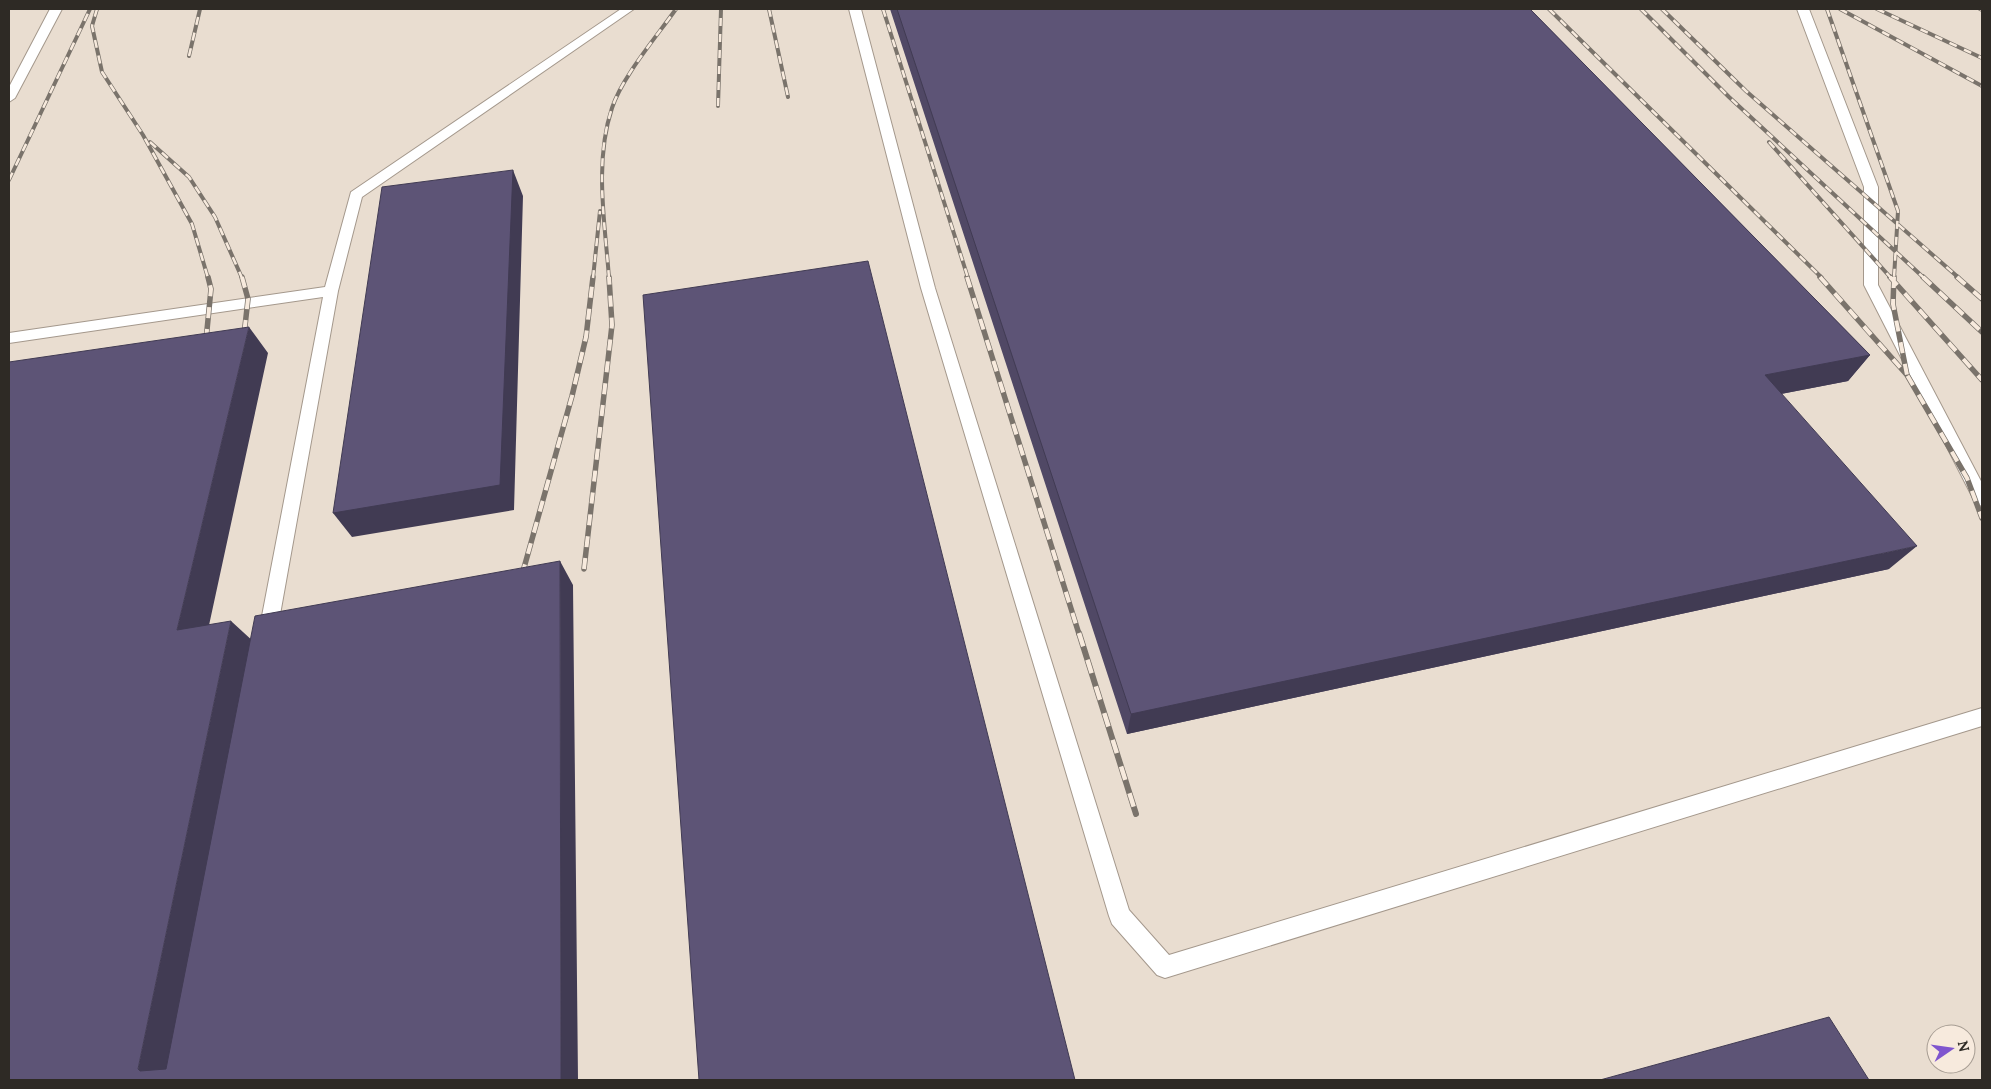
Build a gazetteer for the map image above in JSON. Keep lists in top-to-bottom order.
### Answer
{
  "north": "right"
}
